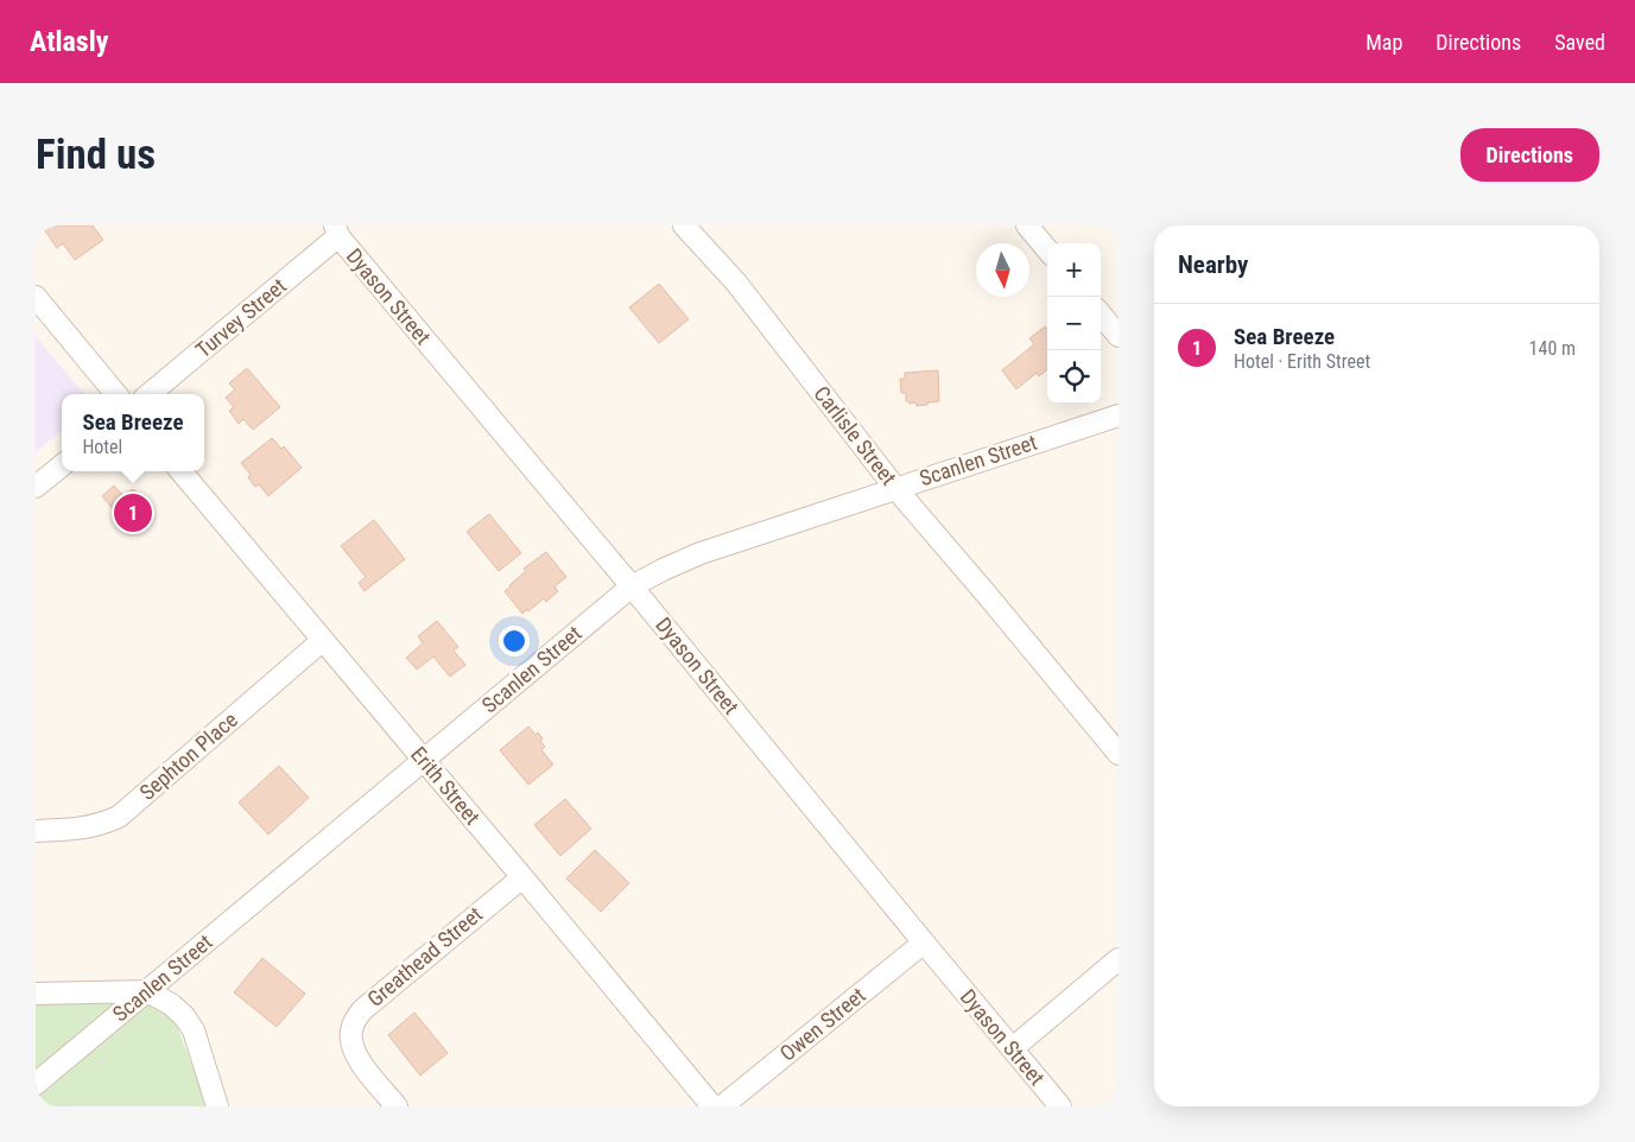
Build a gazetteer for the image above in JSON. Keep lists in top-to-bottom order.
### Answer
{
  "streets": {
    "street": [
      "Dyason Street",
      "Turvey Street",
      "Carlisle Street",
      "Scanlen Street",
      "Sephton Place",
      "Erith Street",
      "Greathead Street",
      "Owen Street"
    ]
  },
  "crossings": [
    ["Dyason Street", "Turvey Street"],
    ["Dyason Street", "Scanlen Street"],
    ["Dyason Street", "Owen Street"],
    ["Carlisle Street", "Scanlen Street"],
    ["Scanlen Street", "Erith Street"],
    ["Sephton Place", "Erith Street"],
    ["Erith Street", "Greathead Street"]
  ],
  "north": "bottom",
  "page": {
    "header": "Atlasly",
    "nav": ["Map", "Directions", "Saved"],
    "buttons": "Directions",
    "title": "Find us",
    "heading": "Nearby",
    "map_buttons": ["+", "−"],
    "list": [
      {
        "mark": "1",
        "name": "Sea Breeze",
        "note": "Hotel · Erith Street",
        "value": "140 m"
      }
    ],
    "popup": ["Sea Breeze", "Hotel"],
    "pins": "1"
  }
}
